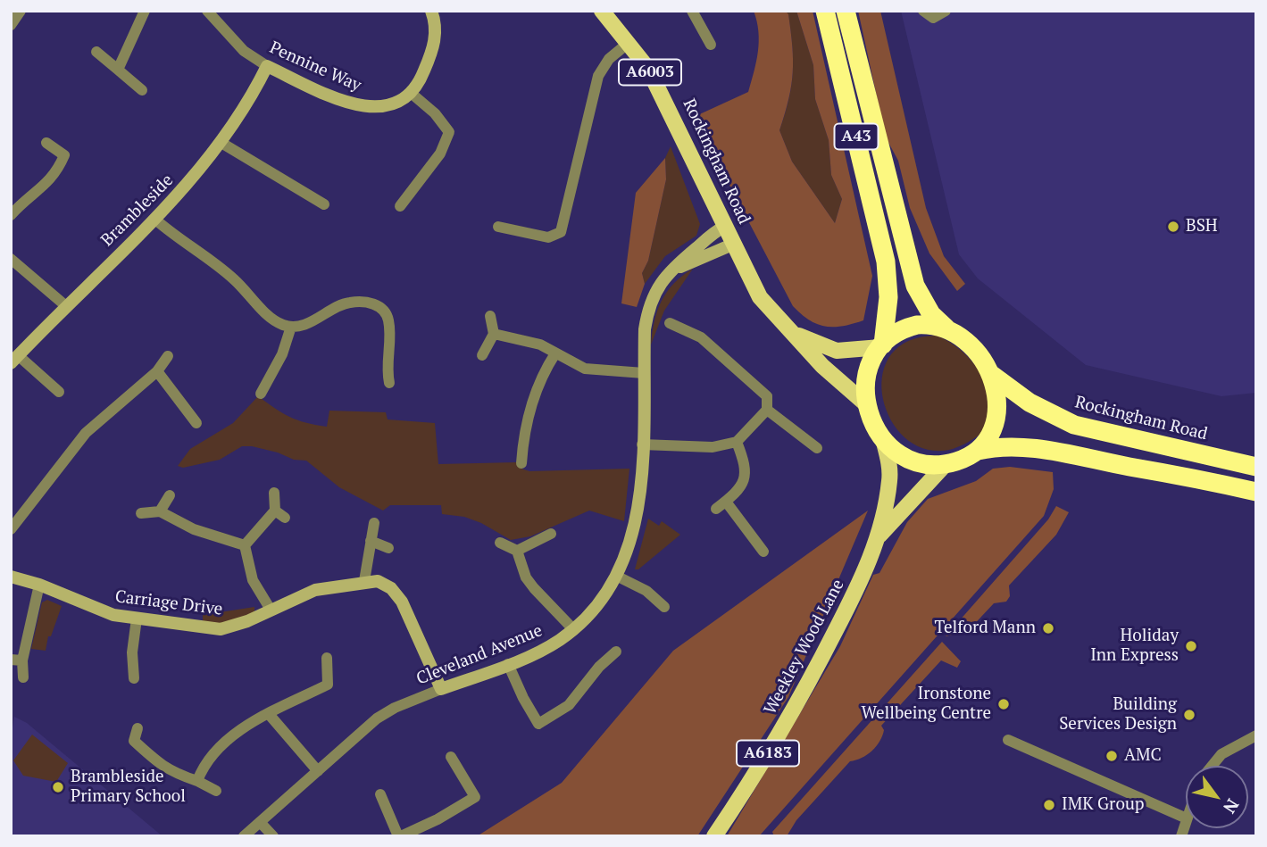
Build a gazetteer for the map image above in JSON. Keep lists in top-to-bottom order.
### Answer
{
  "streets": {
    "highway": ["A43", "Rockingham Road"],
    "main road": ["A6003", "Weekley Wood Lane", "A6183"],
    "street": [
      "Pennine Way",
      "Brambleside",
      "Carriage Drive",
      "Cleveland Avenue"
    ]
  },
  "crossings": [
    ["Pennine Way", "Brambleside"],
    ["A43", "Rockingham Road"],
    ["A43", "Weekley Wood Lane"],
    ["Rockingham Road", "Weekley Wood Lane"],
    ["Rockingham Road", "Cleveland Avenue"],
    ["Carriage Drive", "Cleveland Avenue"]
  ],
  "places": [
    "BSH",
    "Telford Mann",
    "Holiday Inn Express",
    "Ironstone Wellbeing Centre",
    "Building Services Design",
    "AMC",
    "Brambleside Primary School",
    "IMK Group"
  ],
  "north": "bottom right"
}
